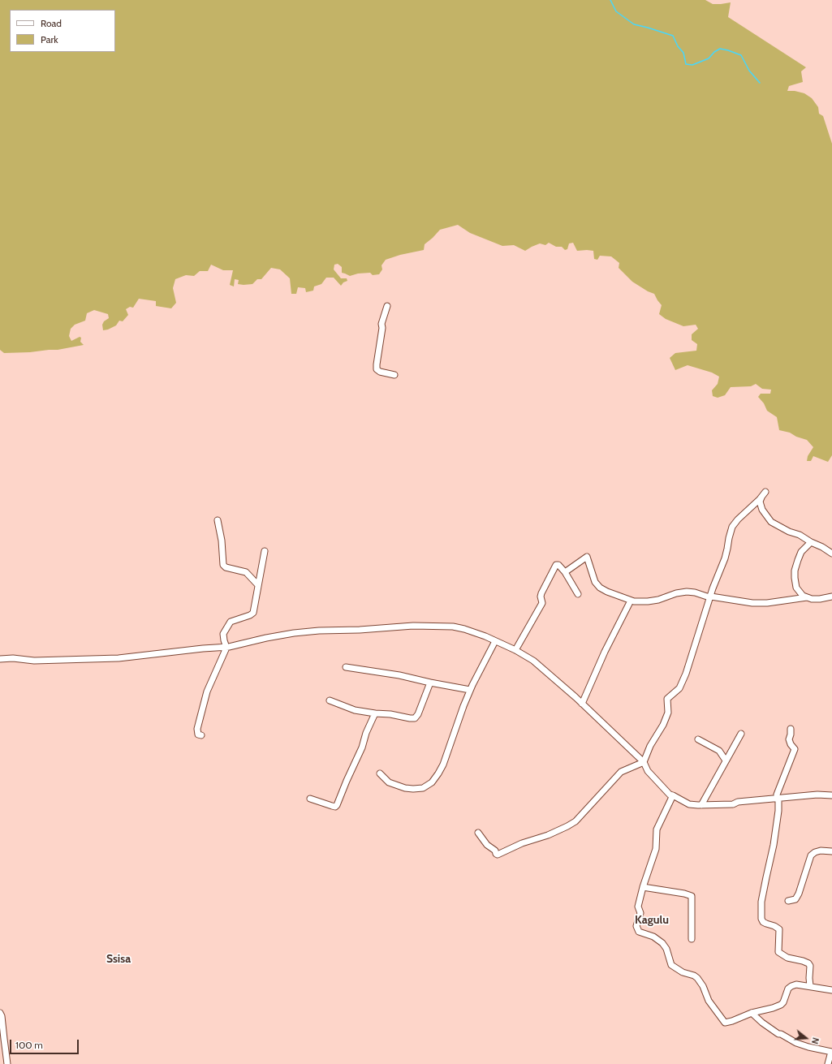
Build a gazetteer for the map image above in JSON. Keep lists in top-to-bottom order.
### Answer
{
  "districts": ["Kagulu", "Ssisa"],
  "legend": ["Road", "Park"],
  "scale_bar": "100 m",
  "north": "right"
}
